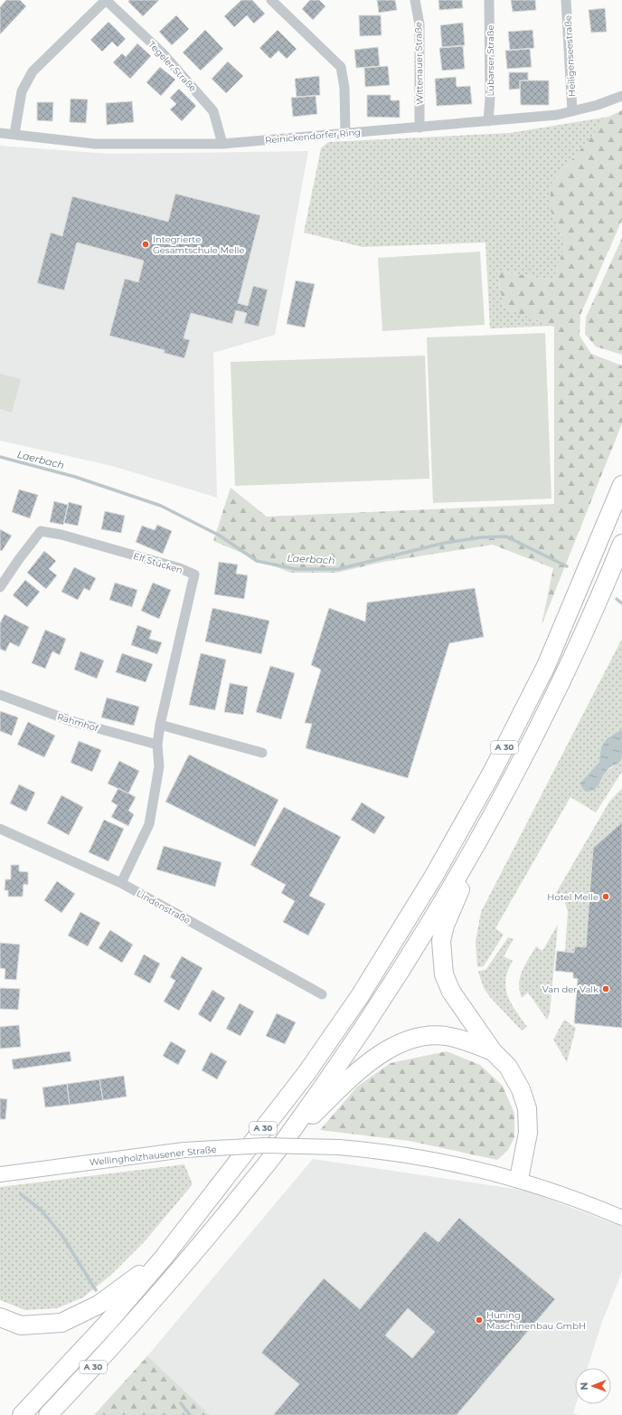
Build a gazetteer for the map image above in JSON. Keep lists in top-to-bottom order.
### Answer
{
  "streets": {
    "highway": ["A 30"],
    "main road": ["Wellingholzhausener Straße"],
    "street": [
      "Heiligenseestraße",
      "Lübarser Straße",
      "Wittenauer Straße",
      "Tegeler Straße",
      "Reinickendorfer Ring",
      "Elf Stücken",
      "Rahmhof",
      "Lindenstraße"
    ]
  },
  "crossings": [
    ["Heiligenseestraße", "Reinickendorfer Ring"],
    ["Lübarser Straße", "Reinickendorfer Ring"],
    ["Wittenauer Straße", "Reinickendorfer Ring"],
    ["Tegeler Straße", "Reinickendorfer Ring"],
    ["Elf Stücken", "Rahmhof"],
    ["Elf Stücken", "Lindenstraße"]
  ],
  "water": ["Laerbach"],
  "places": [
    "Integrierte Gesamtschule Melle",
    "Hotel Melle",
    "Van der Valk",
    "Huning Maschinenbau GmbH"
  ],
  "north": "left"
}
